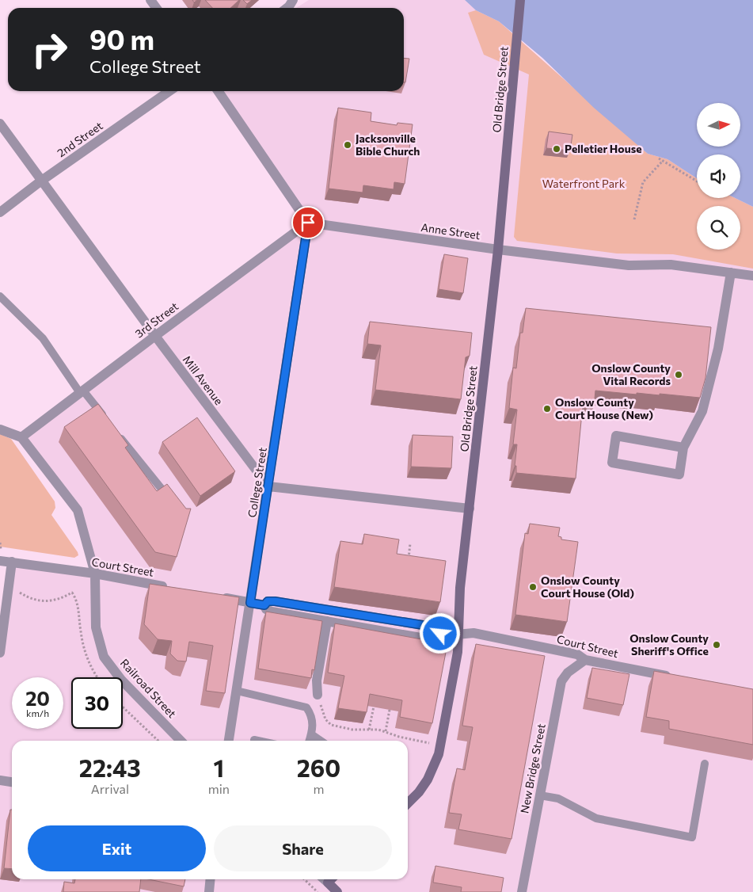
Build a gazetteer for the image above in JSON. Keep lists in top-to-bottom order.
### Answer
{
  "streets": {
    "main road": ["Old Bridge Street"],
    "street": [
      "2nd Street",
      "Anne Street",
      "3rd Street",
      "Mill Avenue",
      "College Street",
      "Court Street",
      "Railroad Street",
      "New Bridge Street"
    ]
  },
  "crossings": [
    ["Old Bridge Street", "Anne Street"],
    ["Old Bridge Street", "Court Street"],
    ["2nd Street", "Mill Avenue"],
    ["Anne Street", "3rd Street"],
    ["Anne Street", "College Street"],
    ["3rd Street", "Mill Avenue"],
    ["3rd Street", "College Street"],
    ["3rd Street", "Railroad Street"],
    ["Mill Avenue", "College Street"],
    ["College Street", "Court Street"],
    ["Court Street", "Railroad Street"],
    ["Court Street", "New Bridge Street"]
  ],
  "parks": ["Waterfront Park"],
  "places": [
    "Jacksonville Bible Church",
    "Pelletier House",
    "Onslow County Vital Records",
    "Onslow County Court House (New)",
    "Onslow County Court House (Old)",
    "Onslow County Sheriff's Office"
  ],
  "north": "right",
  "page": {
    "turn": ["90 m", "College Street"],
    "speed": "20 km/h",
    "limit": "30",
    "eta": [
      "22:43",
      "Arrival",
      "1",
      "min",
      "260",
      "m"
    ],
    "buttons": ["Exit", "Share"]
  }
}
